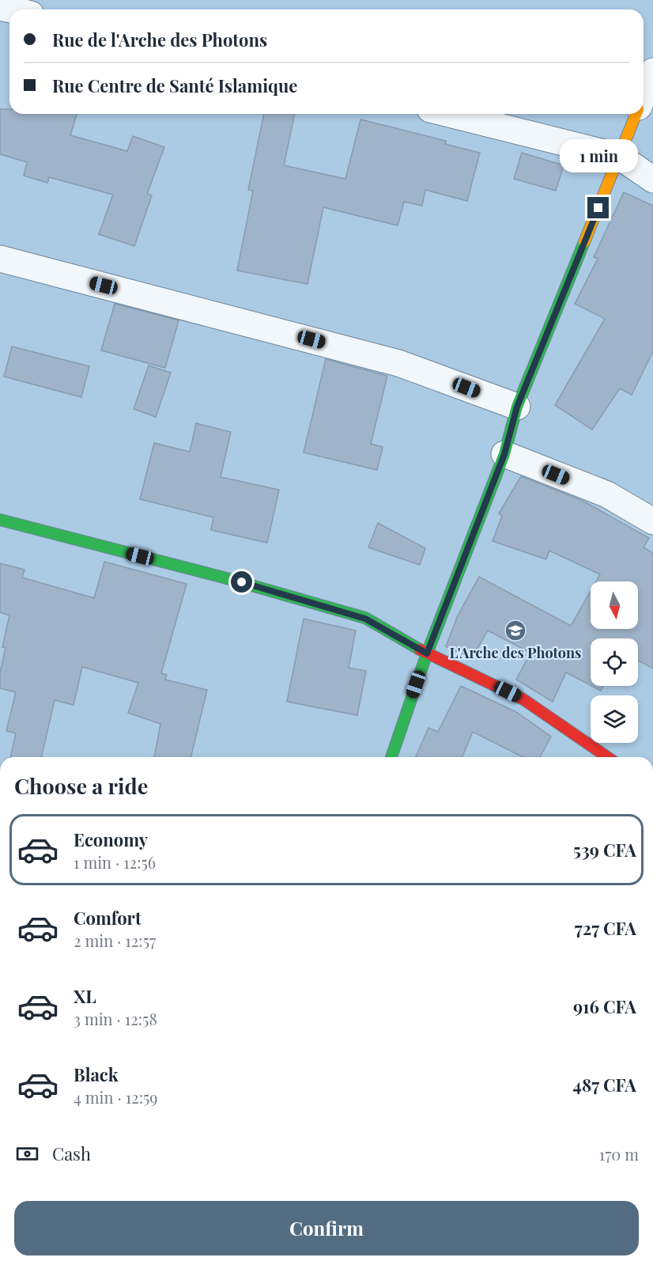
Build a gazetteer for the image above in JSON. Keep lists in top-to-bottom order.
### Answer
{
  "places": {
    "school or university": ["L'Arche des Photons"]
  },
  "north": "bottom",
  "page": {
    "banner": ["Rue de l'Arche des Photons", "Rue Centre de Santé Islamique"],
    "bubble": "1 min",
    "heading": "Choose a ride",
    "list": [
      {
        "name": "Economy",
        "note": "1 min · 12:56",
        "value": "539 CFA"
      },
      {
        "name": "Comfort",
        "note": "2 min · 12:57",
        "value": "727 CFA"
      },
      {
        "name": "XL",
        "note": "3 min · 12:58",
        "value": "916 CFA"
      },
      {
        "name": "Black",
        "note": "4 min · 12:59",
        "value": "487 CFA"
      }
    ],
    "pay": ["Cash", "170 m"],
    "buttons": "Confirm"
  }
}
